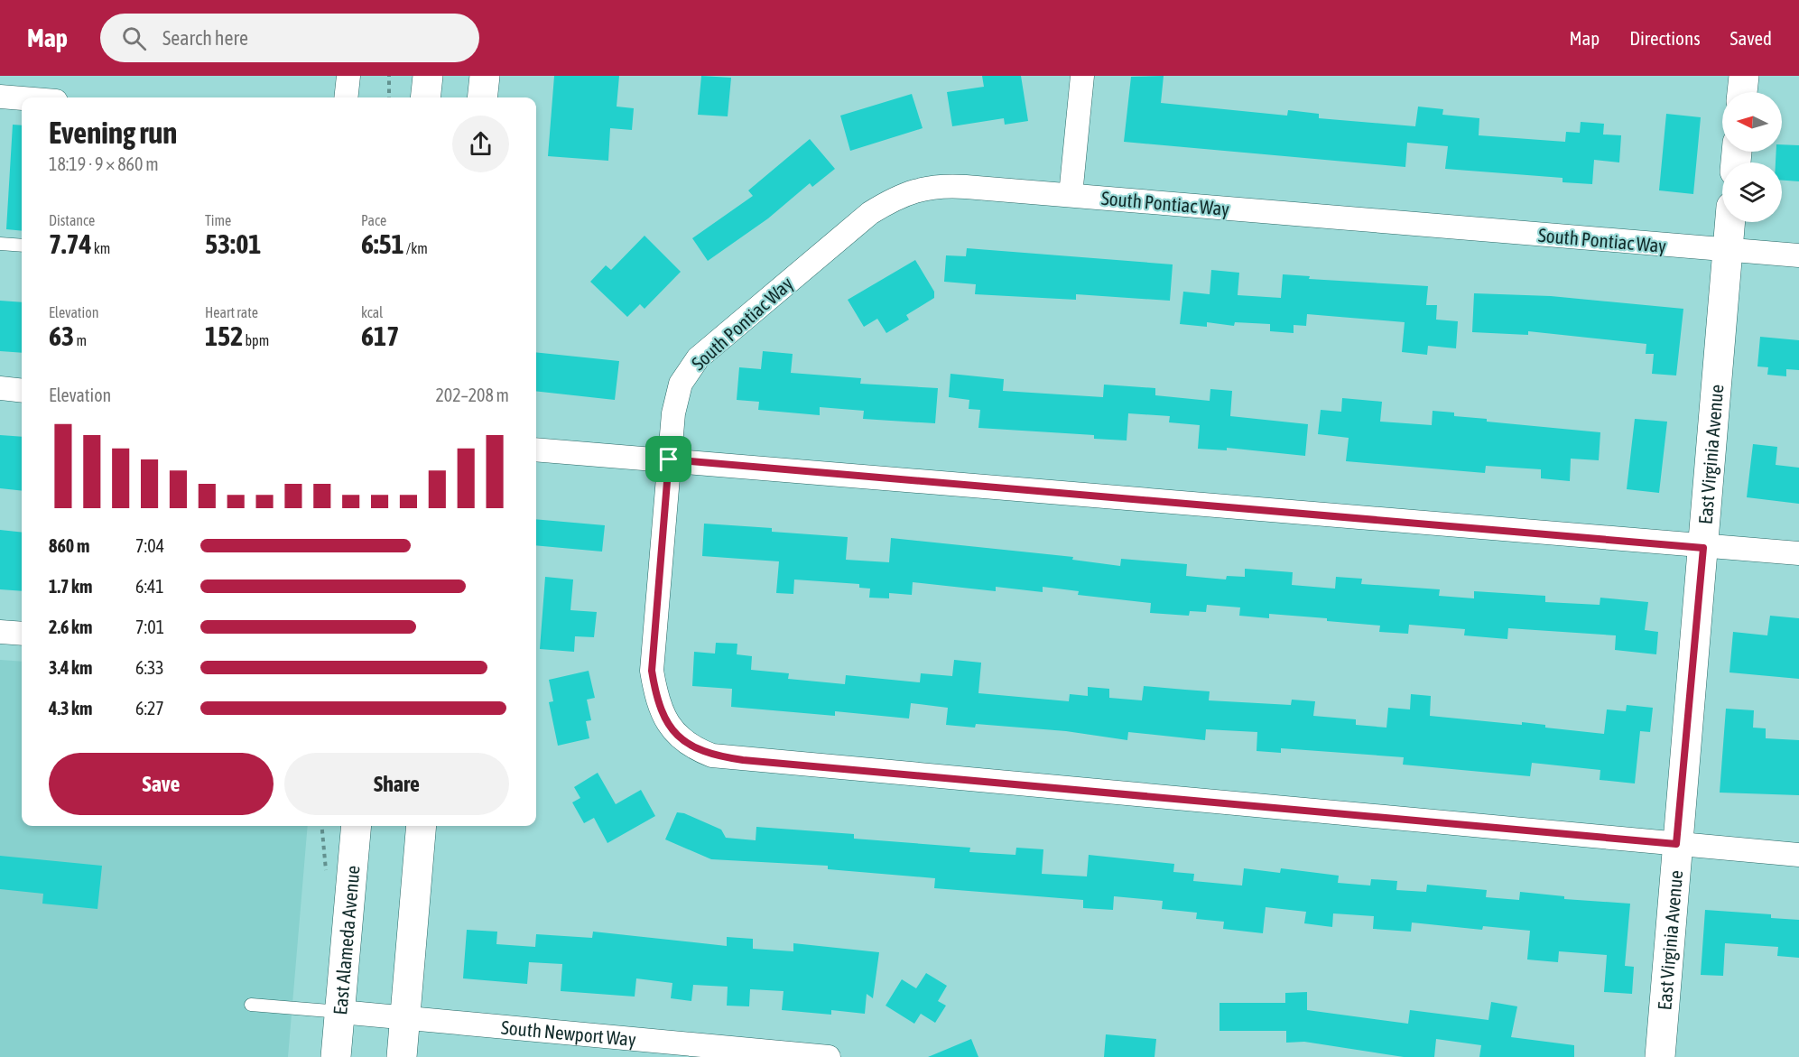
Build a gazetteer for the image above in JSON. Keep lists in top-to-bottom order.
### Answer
{
  "streets": {
    "street": [
      "South Pontiac Way",
      "East Virginia Avenue",
      "East Alameda Avenue",
      "South Newport Way"
    ]
  },
  "crossings": [
    ["South Pontiac Way", "East Virginia Avenue"],
    ["East Alameda Avenue", "South Newport Way"]
  ],
  "north": "left",
  "page": {
    "header": "Map",
    "search": "Search here",
    "nav": ["Map", "Directions", "Saved"],
    "heading": ["Evening run", "18:19 · 9 × 860 m"],
    "stats": [
      ["Distance", "7.74 km"],
      ["Time", "53:01"],
      ["Pace", "6:51 /km"],
      ["Elevation", "63 m"],
      ["Heart rate", "152 bpm"],
      ["kcal", "617"]
    ],
    "chart": ["Elevation", "202–208 m"],
    "list": [
      {
        "name": "860 m",
        "note": "7:04"
      },
      {
        "name": "1.7 km",
        "note": "6:41"
      },
      {
        "name": "2.6 km",
        "note": "7:01"
      },
      {
        "name": "3.4 km",
        "note": "6:33"
      },
      {
        "name": "4.3 km",
        "note": "6:27"
      }
    ],
    "buttons": ["Save", "Share"]
  }
}
